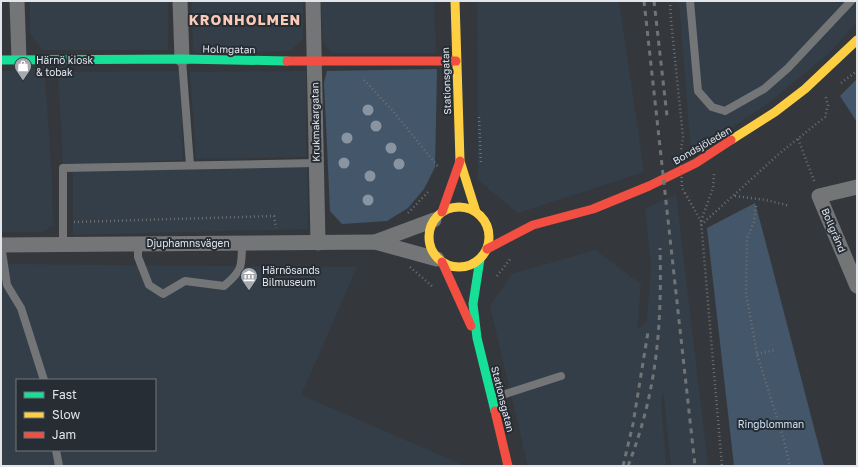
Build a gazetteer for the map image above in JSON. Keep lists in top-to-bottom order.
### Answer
{
  "streets": {
    "main road": ["Holmgatan", "Stationsgatan", "Bondsjöleden"],
    "street": ["Krukmakargatan", "Bollgränd", "Djuphamnsvägen"]
  },
  "crossings": [
    ["Holmgatan", "Stationsgatan"],
    ["Holmgatan", "Krukmakargatan"],
    ["Stationsgatan", "Bondsjöleden"],
    ["Stationsgatan", "Djuphamnsvägen"],
    ["Krukmakargatan", "Djuphamnsvägen"],
    ["Bondsjöleden", "Djuphamnsvägen"]
  ],
  "districts": ["KRONHOLMEN"],
  "parks": ["Ringblomman"],
  "places": {
    "shop": ["Härnö kiosk & tobak"],
    "museum": ["Härnösands Bilmuseum"]
  },
  "legend": ["Fast", "Slow", "Jam"]
}
